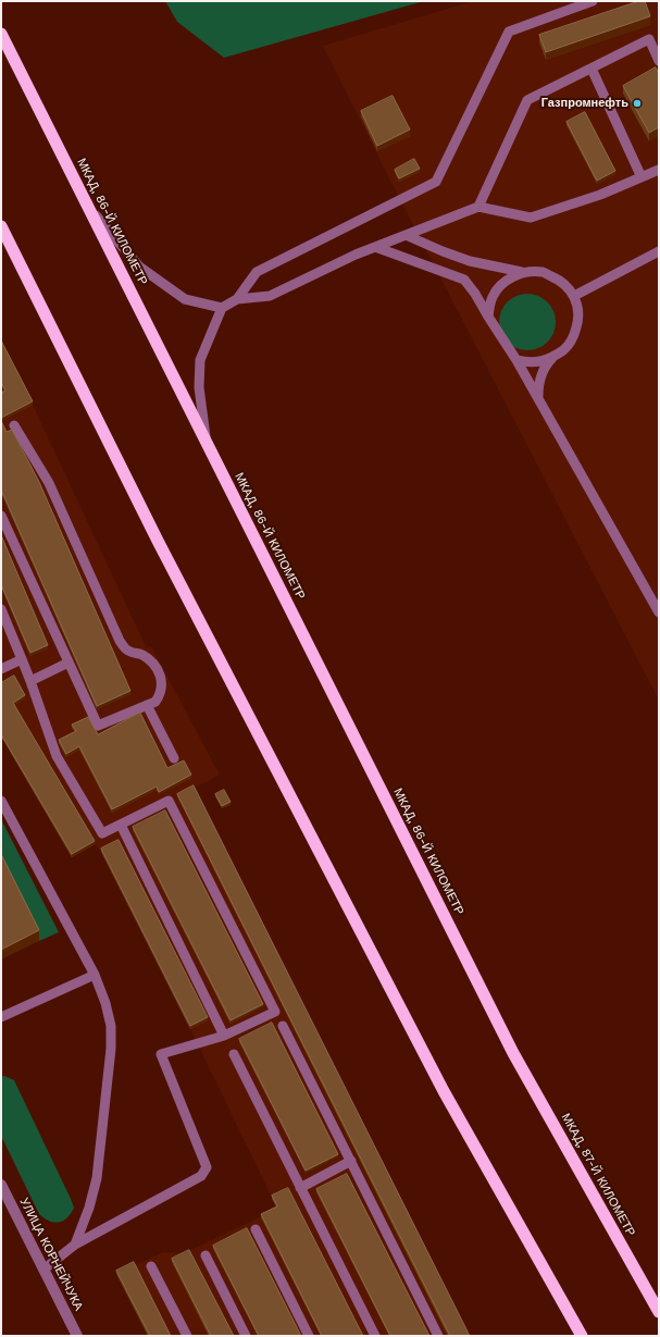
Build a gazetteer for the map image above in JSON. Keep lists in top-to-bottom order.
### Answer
{
  "streets": {
    "highway": ["МКАД, 86-Й КИЛОМЕТР", "МКАД, 87-Й КИЛОМЕТР"],
    "street": ["УЛИЦА КОРНЕЙЧУКА"]
  },
  "crossings": [
    ["МКАД, 86-Й КИЛОМЕТР", "МКАД, 87-Й КИЛОМЕТР"]
  ],
  "places": ["Газпромнефть"]
}
